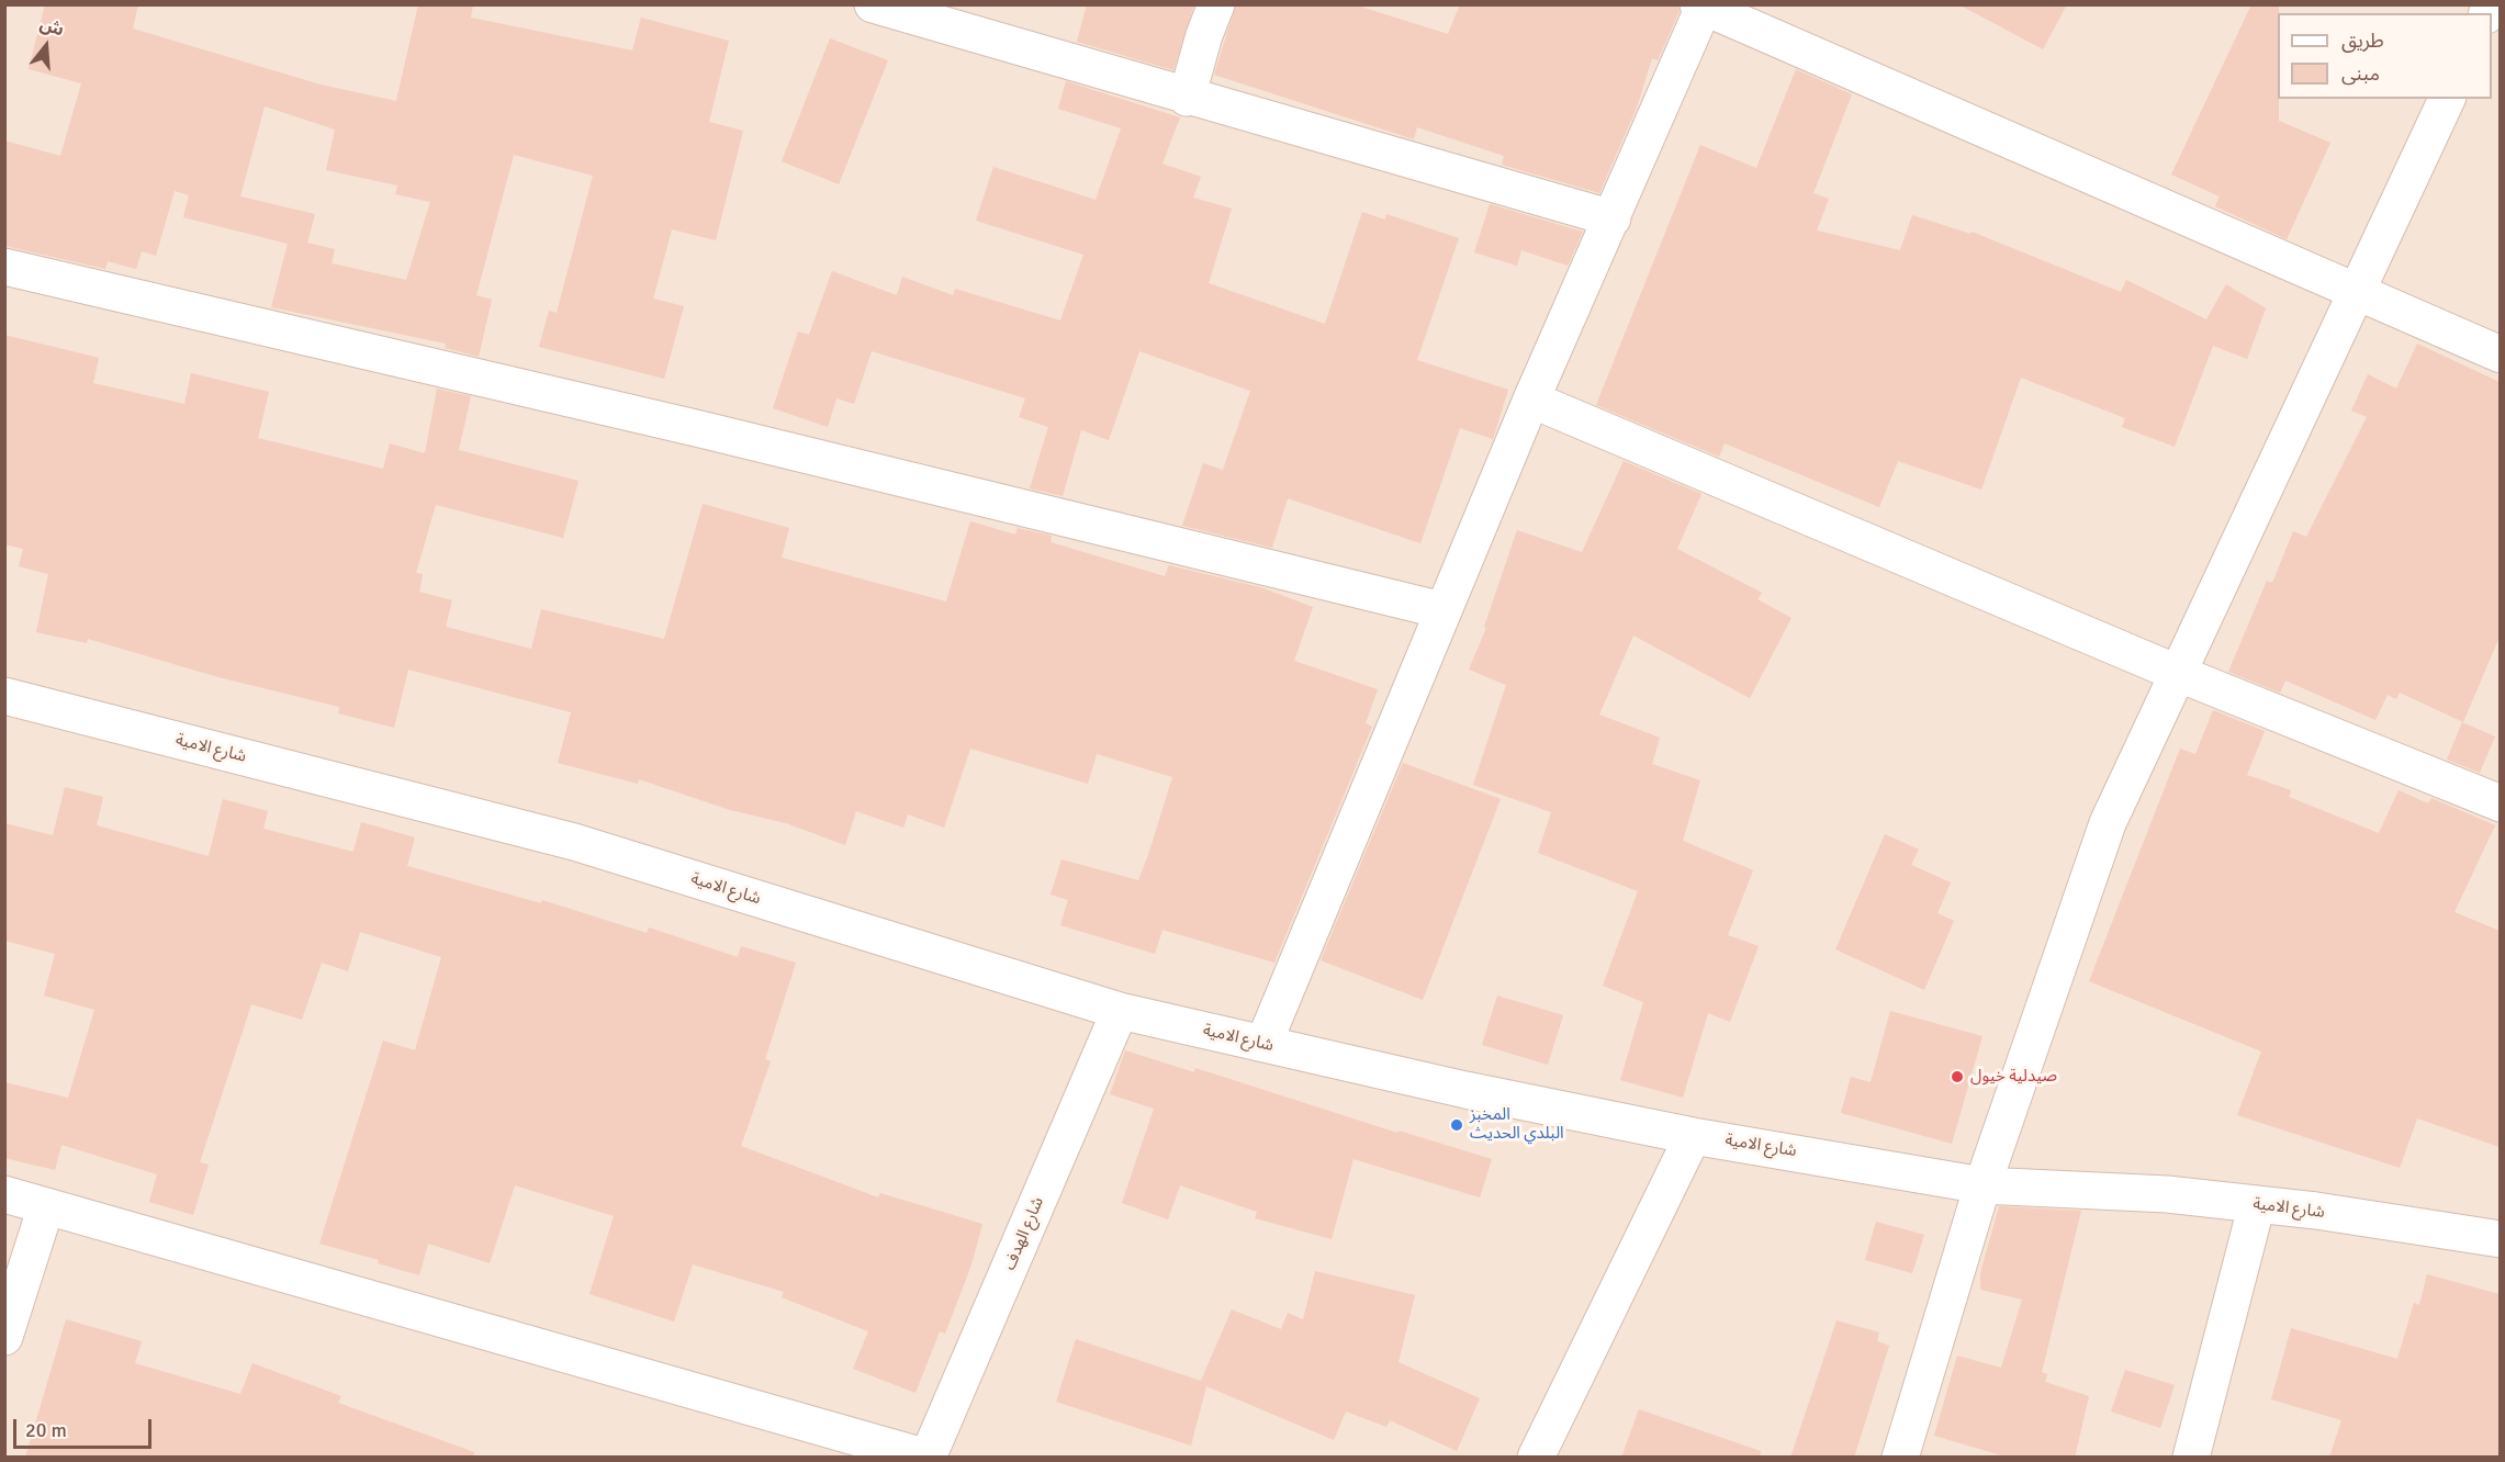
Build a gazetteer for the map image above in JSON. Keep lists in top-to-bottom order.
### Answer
{
  "streets": {
    "street": ["شارع الامية", "شارع الهدف"]
  },
  "crossings": [
    ["شارع الامية", "شارع الهدف"]
  ],
  "places": ["صيدلية خيول", "المخبز البلدي الحديث"],
  "legend": ["طريق", "مبنى"],
  "scale_bar": "20 m",
  "north": "top"
}
